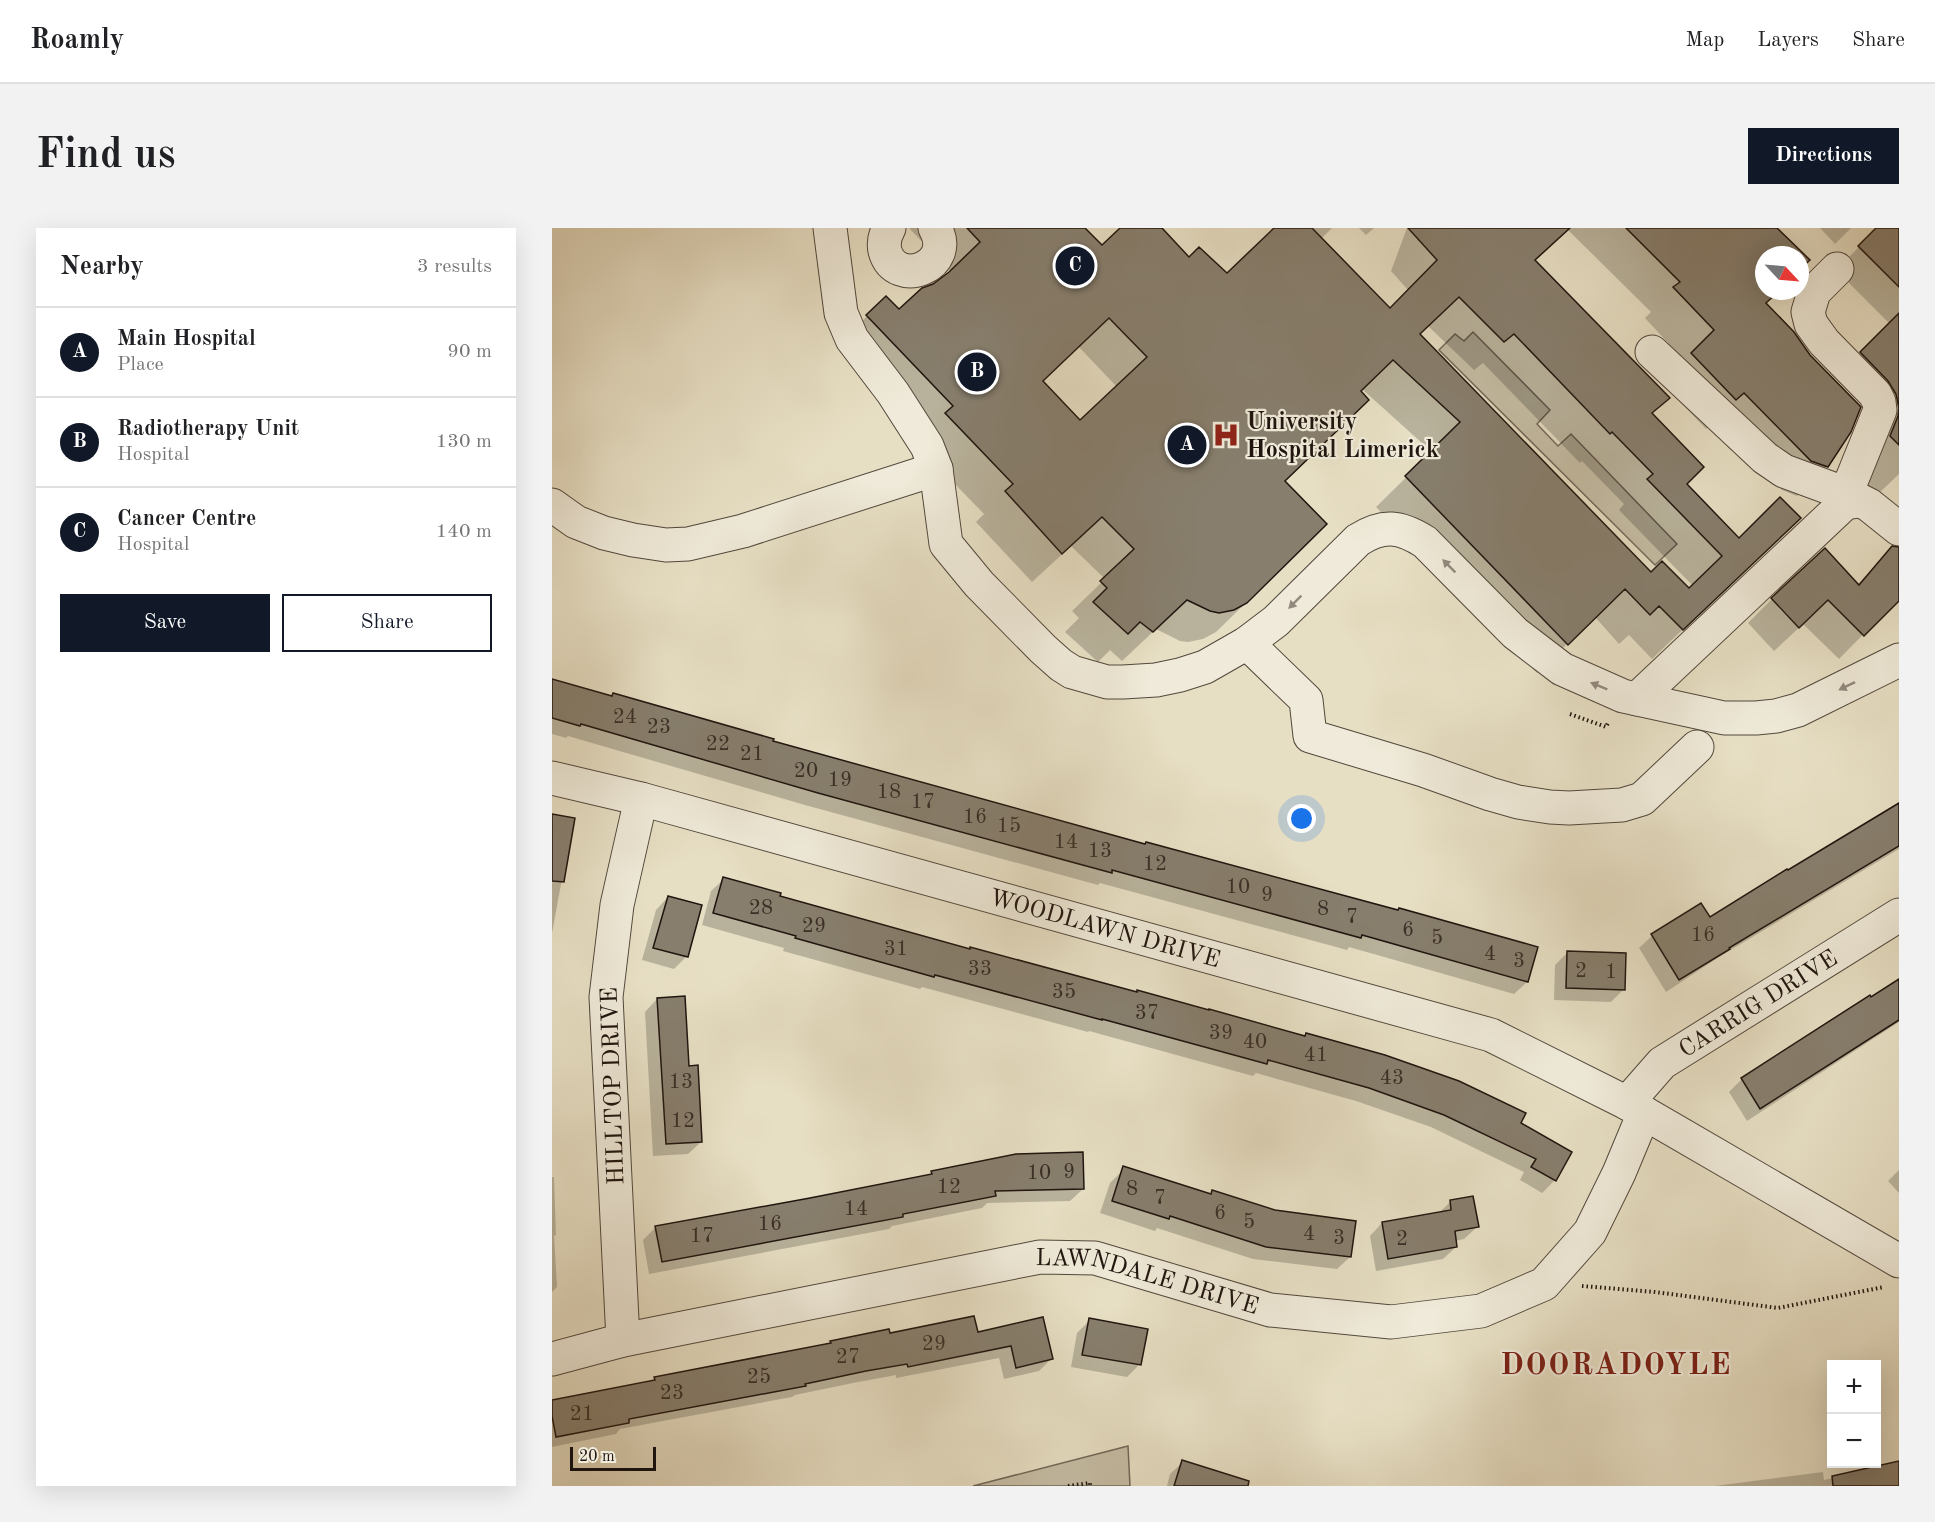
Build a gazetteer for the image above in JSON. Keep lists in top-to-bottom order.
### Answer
{
  "streets": {
    "street": [
      "WOODLAWN DRIVE",
      "CARRIG DRIVE",
      "HILLTOP DRIVE",
      "LAWNDALE DRIVE"
    ]
  },
  "crossings": [
    ["WOODLAWN DRIVE", "CARRIG DRIVE"],
    ["WOODLAWN DRIVE", "HILLTOP DRIVE"],
    ["WOODLAWN DRIVE", "LAWNDALE DRIVE"],
    ["CARRIG DRIVE", "LAWNDALE DRIVE"],
    ["HILLTOP DRIVE", "LAWNDALE DRIVE"]
  ],
  "districts": ["DOORADOYLE"],
  "places": {
    "hospital": ["University Hospital Limerick"]
  },
  "house_numbers": [
    "24",
    "23",
    "22",
    "21",
    "20",
    "19",
    "18",
    "17",
    "16",
    "15",
    "14",
    "13",
    "12",
    "10",
    "9",
    "28",
    "8",
    "7",
    "29",
    "6",
    "16",
    "5",
    "31",
    "4",
    "3",
    "33",
    "2",
    "1",
    "35",
    "37",
    "39",
    "40",
    "41",
    "43",
    "13",
    "12",
    "9",
    "10",
    "12",
    "8",
    "7",
    "14",
    "6",
    "5",
    "16",
    "4",
    "17",
    "3",
    "2",
    "29",
    "27",
    "25",
    "23",
    "21"
  ],
  "scale_bar": "20 m",
  "north": "bottom right",
  "page": {
    "header": "Roamly",
    "nav": ["Map", "Layers", "Share"],
    "buttons": [
      "Directions",
      ["Save", "Share"]
    ],
    "title": "Find us",
    "heading": ["Nearby", "3 results"],
    "pins": ["C", "B", "A"],
    "list": [
      {
        "mark": "A",
        "name": "Main Hospital",
        "note": "Place",
        "value": "90 m"
      },
      {
        "mark": "B",
        "name": "Radiotherapy Unit",
        "note": "Hospital",
        "value": "130 m"
      },
      {
        "mark": "C",
        "name": "Cancer Centre",
        "note": "Hospital",
        "value": "140 m"
      }
    ],
    "map_buttons": ["+", "−"],
    "scale": "20 m"
  }
}
